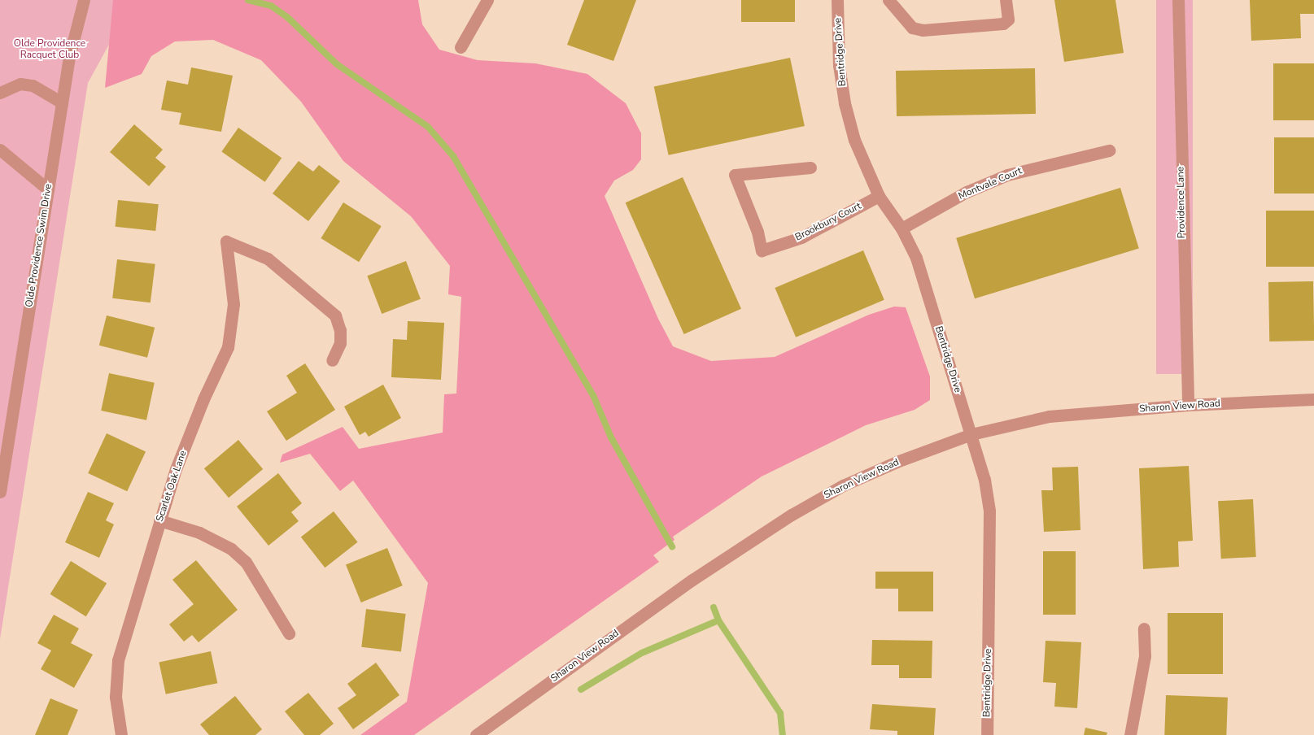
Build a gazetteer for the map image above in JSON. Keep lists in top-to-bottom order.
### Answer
{
  "streets": {
    "street": [
      "Bentridge Drive",
      "Montvale Court",
      "Providence Lane",
      "Brookbury Court",
      "Olde Providence Swim Drive",
      "Sharon View Road",
      "Scarlet Oak Lane"
    ]
  },
  "crossings": [
    ["Bentridge Drive", "Montvale Court"],
    ["Bentridge Drive", "Brookbury Court"],
    ["Bentridge Drive", "Sharon View Road"],
    ["Providence Lane", "Sharon View Road"]
  ],
  "parks": ["Olde Providence Racquet Club"]
}
